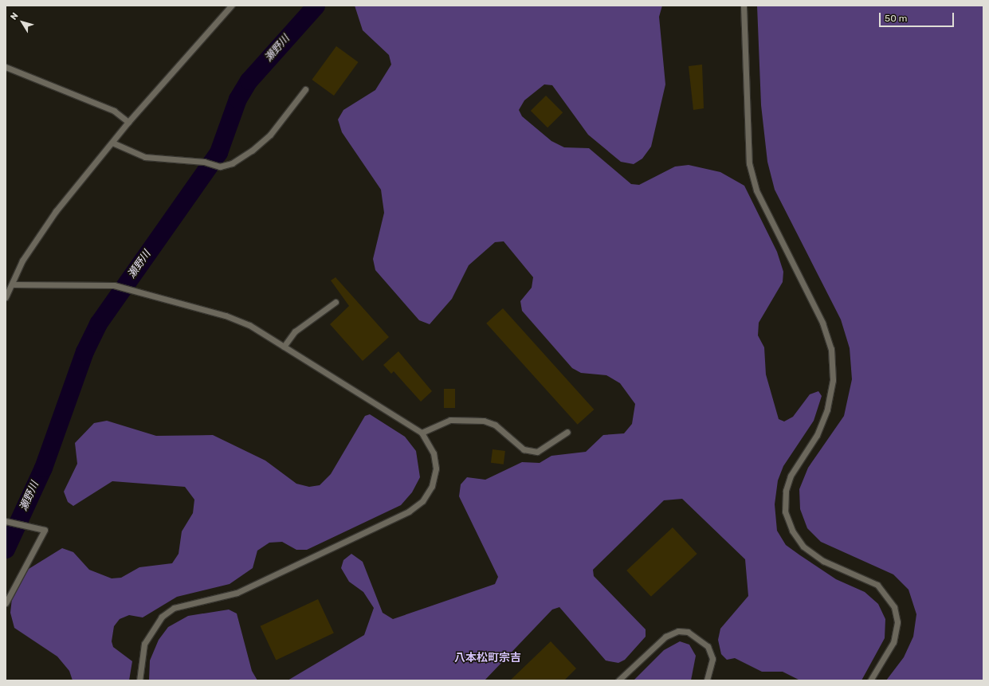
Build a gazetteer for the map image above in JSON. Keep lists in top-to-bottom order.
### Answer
{
  "districts": ["八本松町宗吉"],
  "water": ["瀬野川"],
  "scale_bar": "50 m",
  "north": "top left"
}
